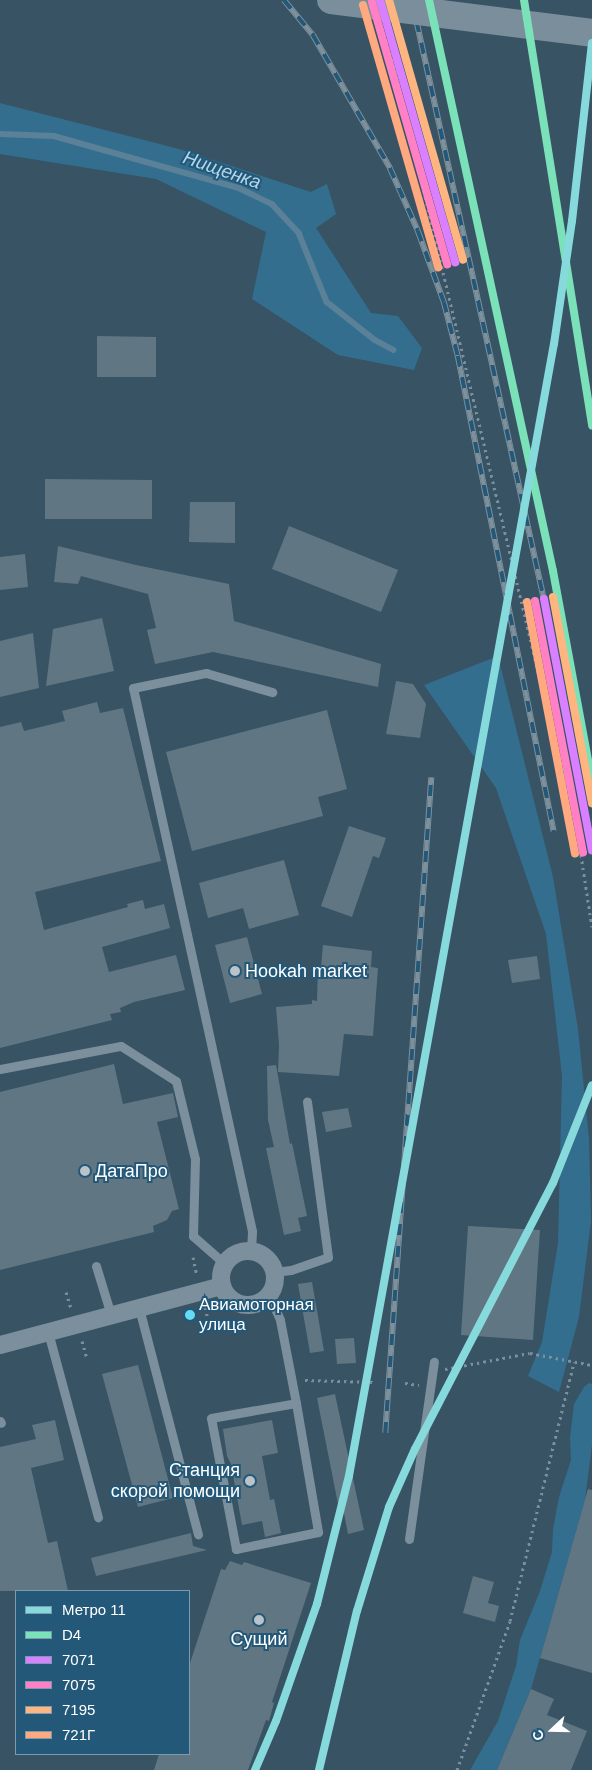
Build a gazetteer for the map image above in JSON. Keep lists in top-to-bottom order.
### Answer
{
  "water": ["Нищенка"],
  "places": [
    "Hookah market",
    "ДатаПро",
    "Авиамоторная улица",
    "Станция скорой помощи",
    "Сущий"
  ],
  "lines": [
    "transit line D4",
    "transit line 7071",
    "transit line 7195",
    "transit line 7075",
    "transit line 721Г",
    "metro line 11"
  ],
  "legend": [
    "Метро 11",
    "D4",
    "7071",
    "7075",
    "7195",
    "721Г"
  ],
  "north": "left"
}
